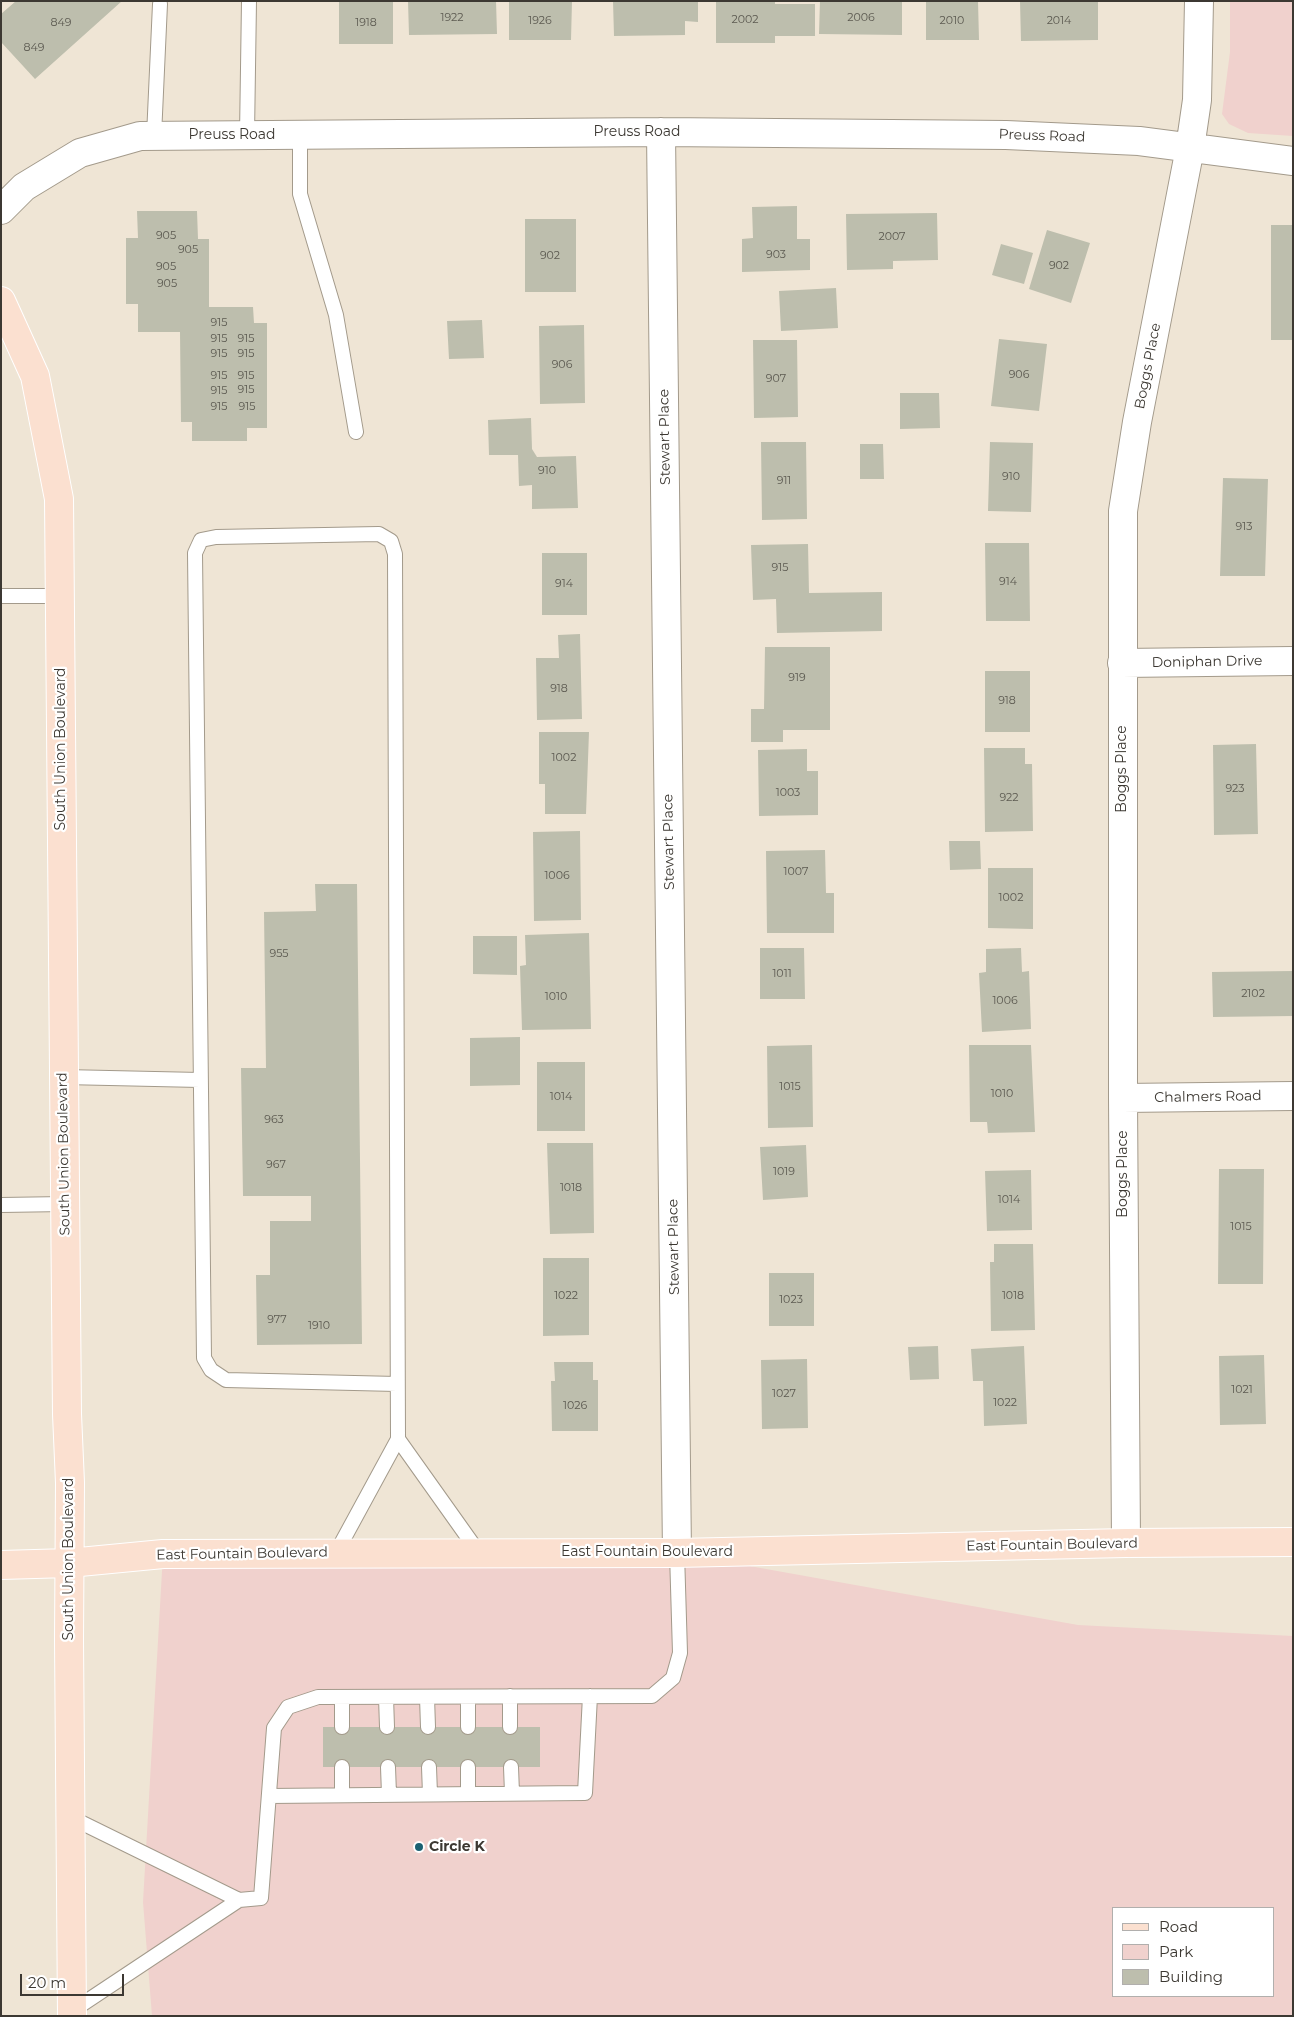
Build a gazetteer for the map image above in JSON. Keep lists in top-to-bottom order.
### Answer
{
  "streets": {
    "main road": ["South Union Boulevard", "East Fountain Boulevard"],
    "street": [
      "Preuss Road",
      "Boggs Place",
      "Stewart Place",
      "Doniphan Drive",
      "Chalmers Road"
    ]
  },
  "crossings": [
    ["Preuss Road", "Boggs Place"],
    ["Preuss Road", "Stewart Place"],
    ["Boggs Place", "Doniphan Drive"],
    ["Boggs Place", "Chalmers Road"],
    ["Boggs Place", "East Fountain Boulevard"],
    ["Stewart Place", "East Fountain Boulevard"],
    ["South Union Boulevard", "East Fountain Boulevard"]
  ],
  "places": ["Circle K"],
  "house_numbers": [
    "1922",
    "2006",
    "2002",
    "1926",
    "2010",
    "2014",
    "849",
    "1918",
    "849",
    "905",
    "2007",
    "905",
    "903",
    "902",
    "902",
    "905",
    "905",
    "915",
    "915",
    "915",
    "915",
    "915",
    "906",
    "906",
    "915",
    "915",
    "907",
    "915",
    "915",
    "915",
    "915",
    "910",
    "910",
    "911",
    "913",
    "915",
    "914",
    "914",
    "919",
    "918",
    "918",
    "1002",
    "923",
    "1003",
    "922",
    "1007",
    "1006",
    "1002",
    "955",
    "1011",
    "2102",
    "1010",
    "1006",
    "1015",
    "1010",
    "1014",
    "963",
    "967",
    "1019",
    "1018",
    "1014",
    "1015",
    "1022",
    "1018",
    "1023",
    "977",
    "1910",
    "1021",
    "1027",
    "1022",
    "1026"
  ],
  "legend": ["Road", "Park", "Building"],
  "scale_bar": "20 m"
}
